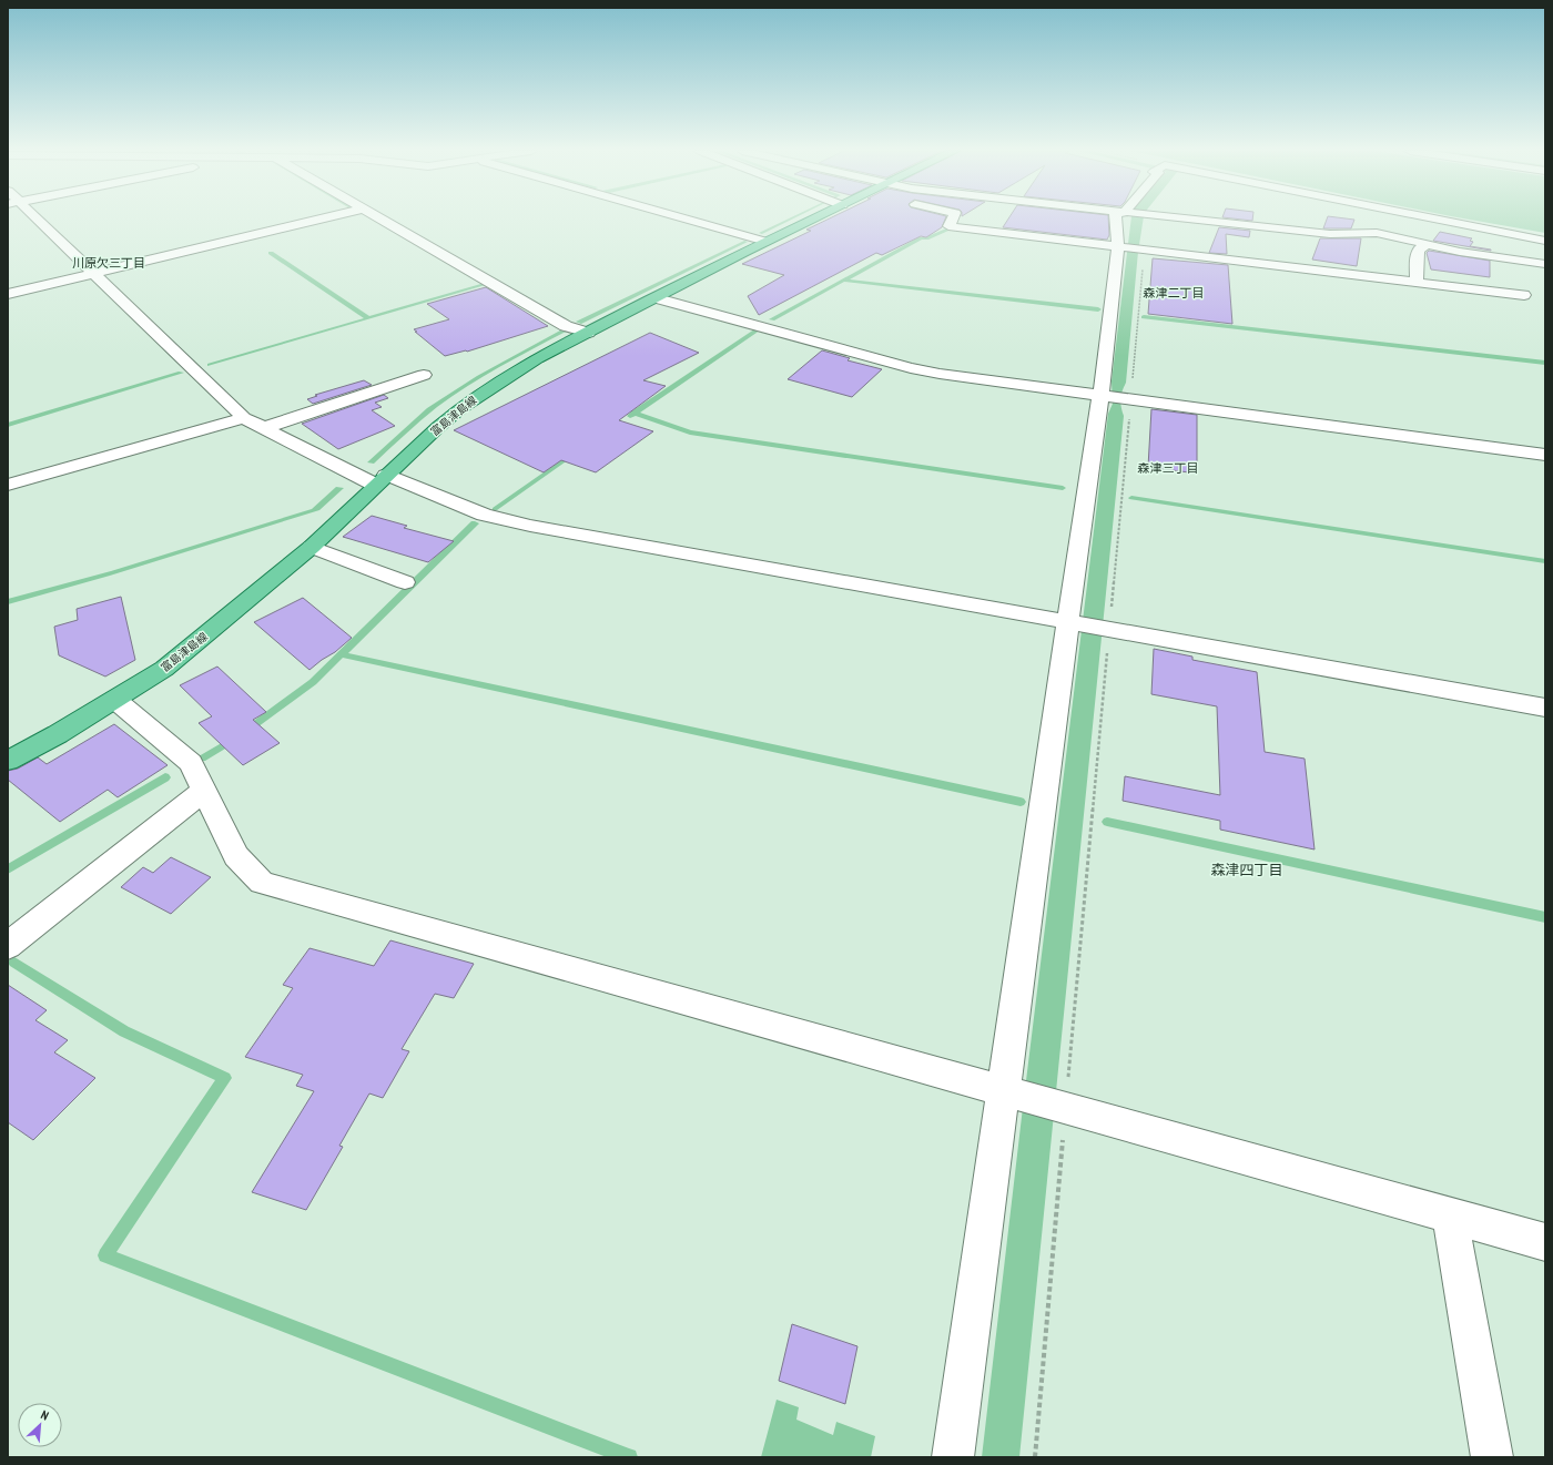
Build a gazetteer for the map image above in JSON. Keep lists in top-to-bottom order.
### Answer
{
  "streets": {
    "main road": ["富島津島線"]
  },
  "districts": [
    "川原欠三丁目",
    "森津二丁目",
    "森津三丁目",
    "森津四丁目"
  ],
  "north": "top right"
}
